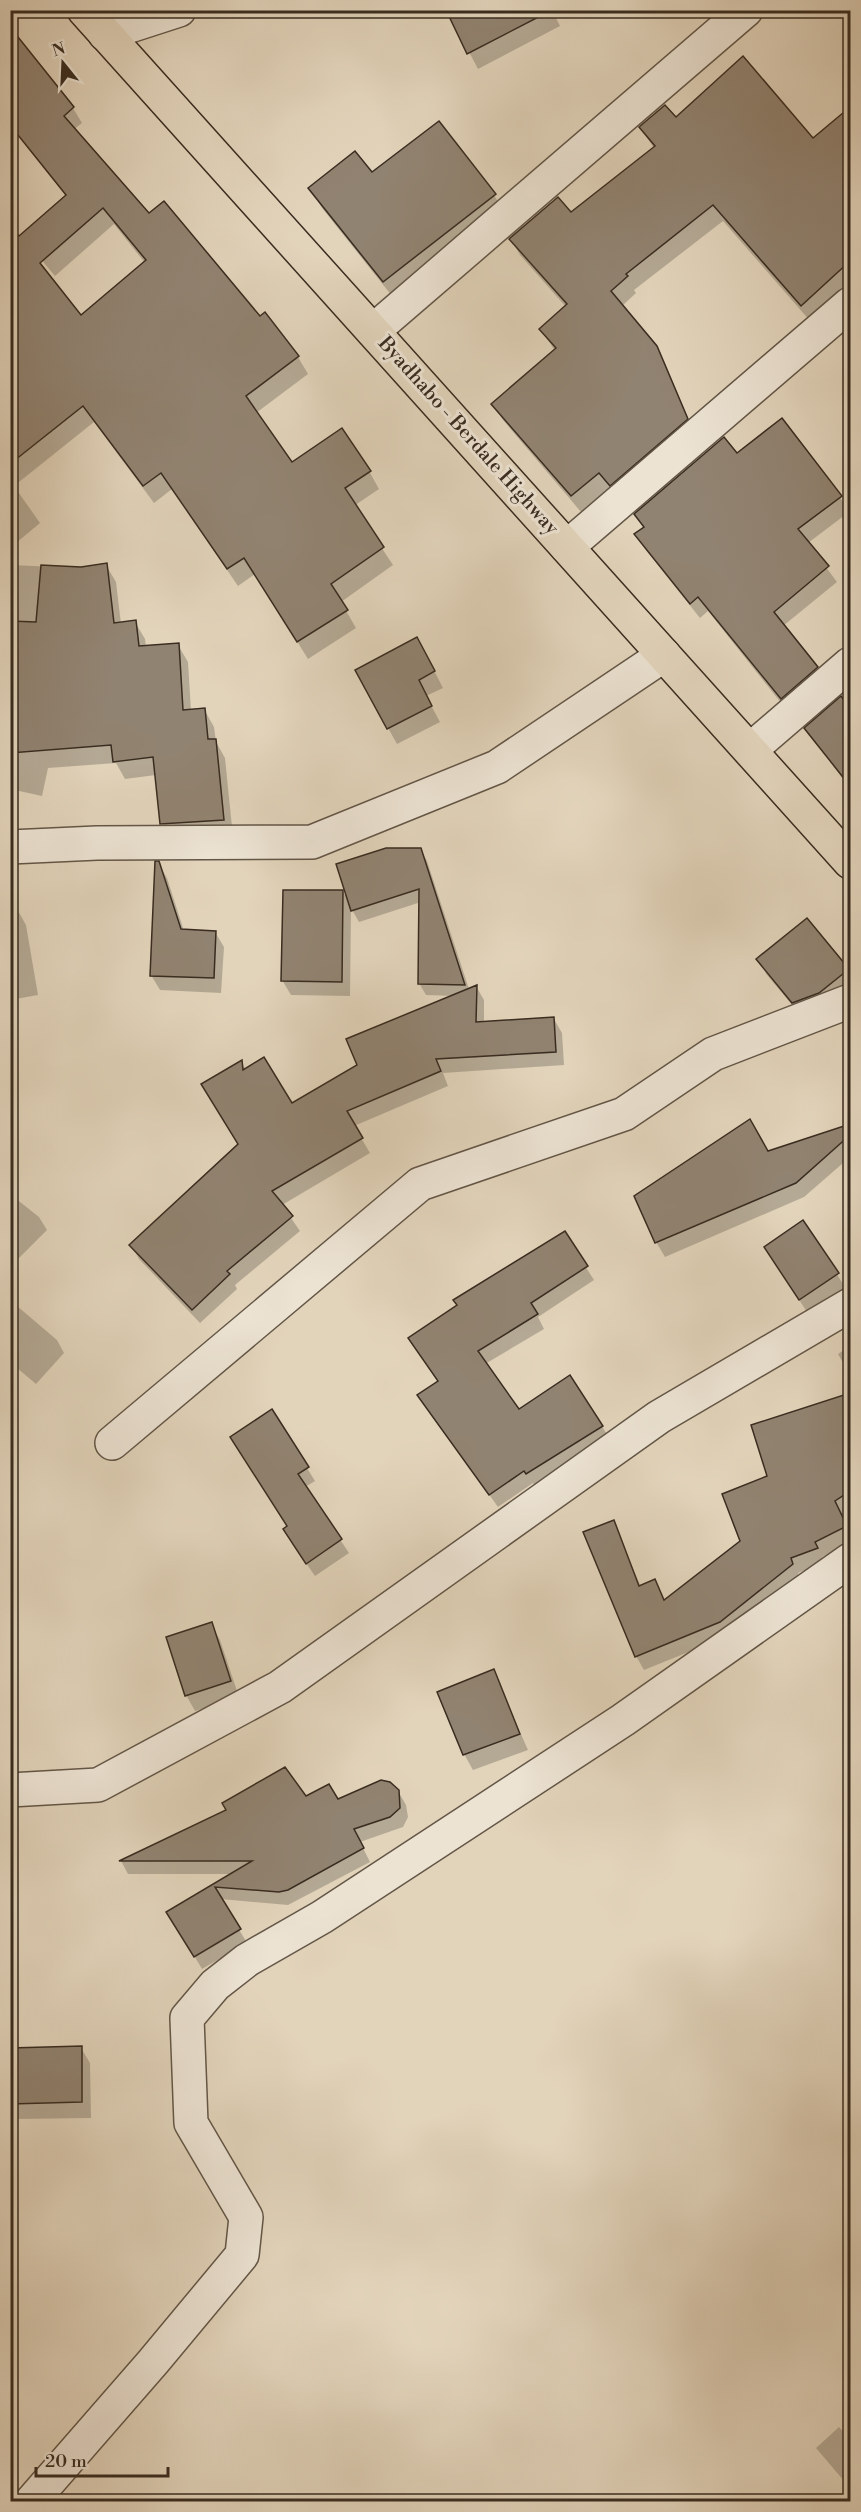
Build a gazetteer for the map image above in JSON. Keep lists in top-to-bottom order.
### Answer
{
  "streets": {
    "main road": ["Byadhabo - Berdale Highway"]
  },
  "scale_bar": "20 m",
  "north": "top"
}
